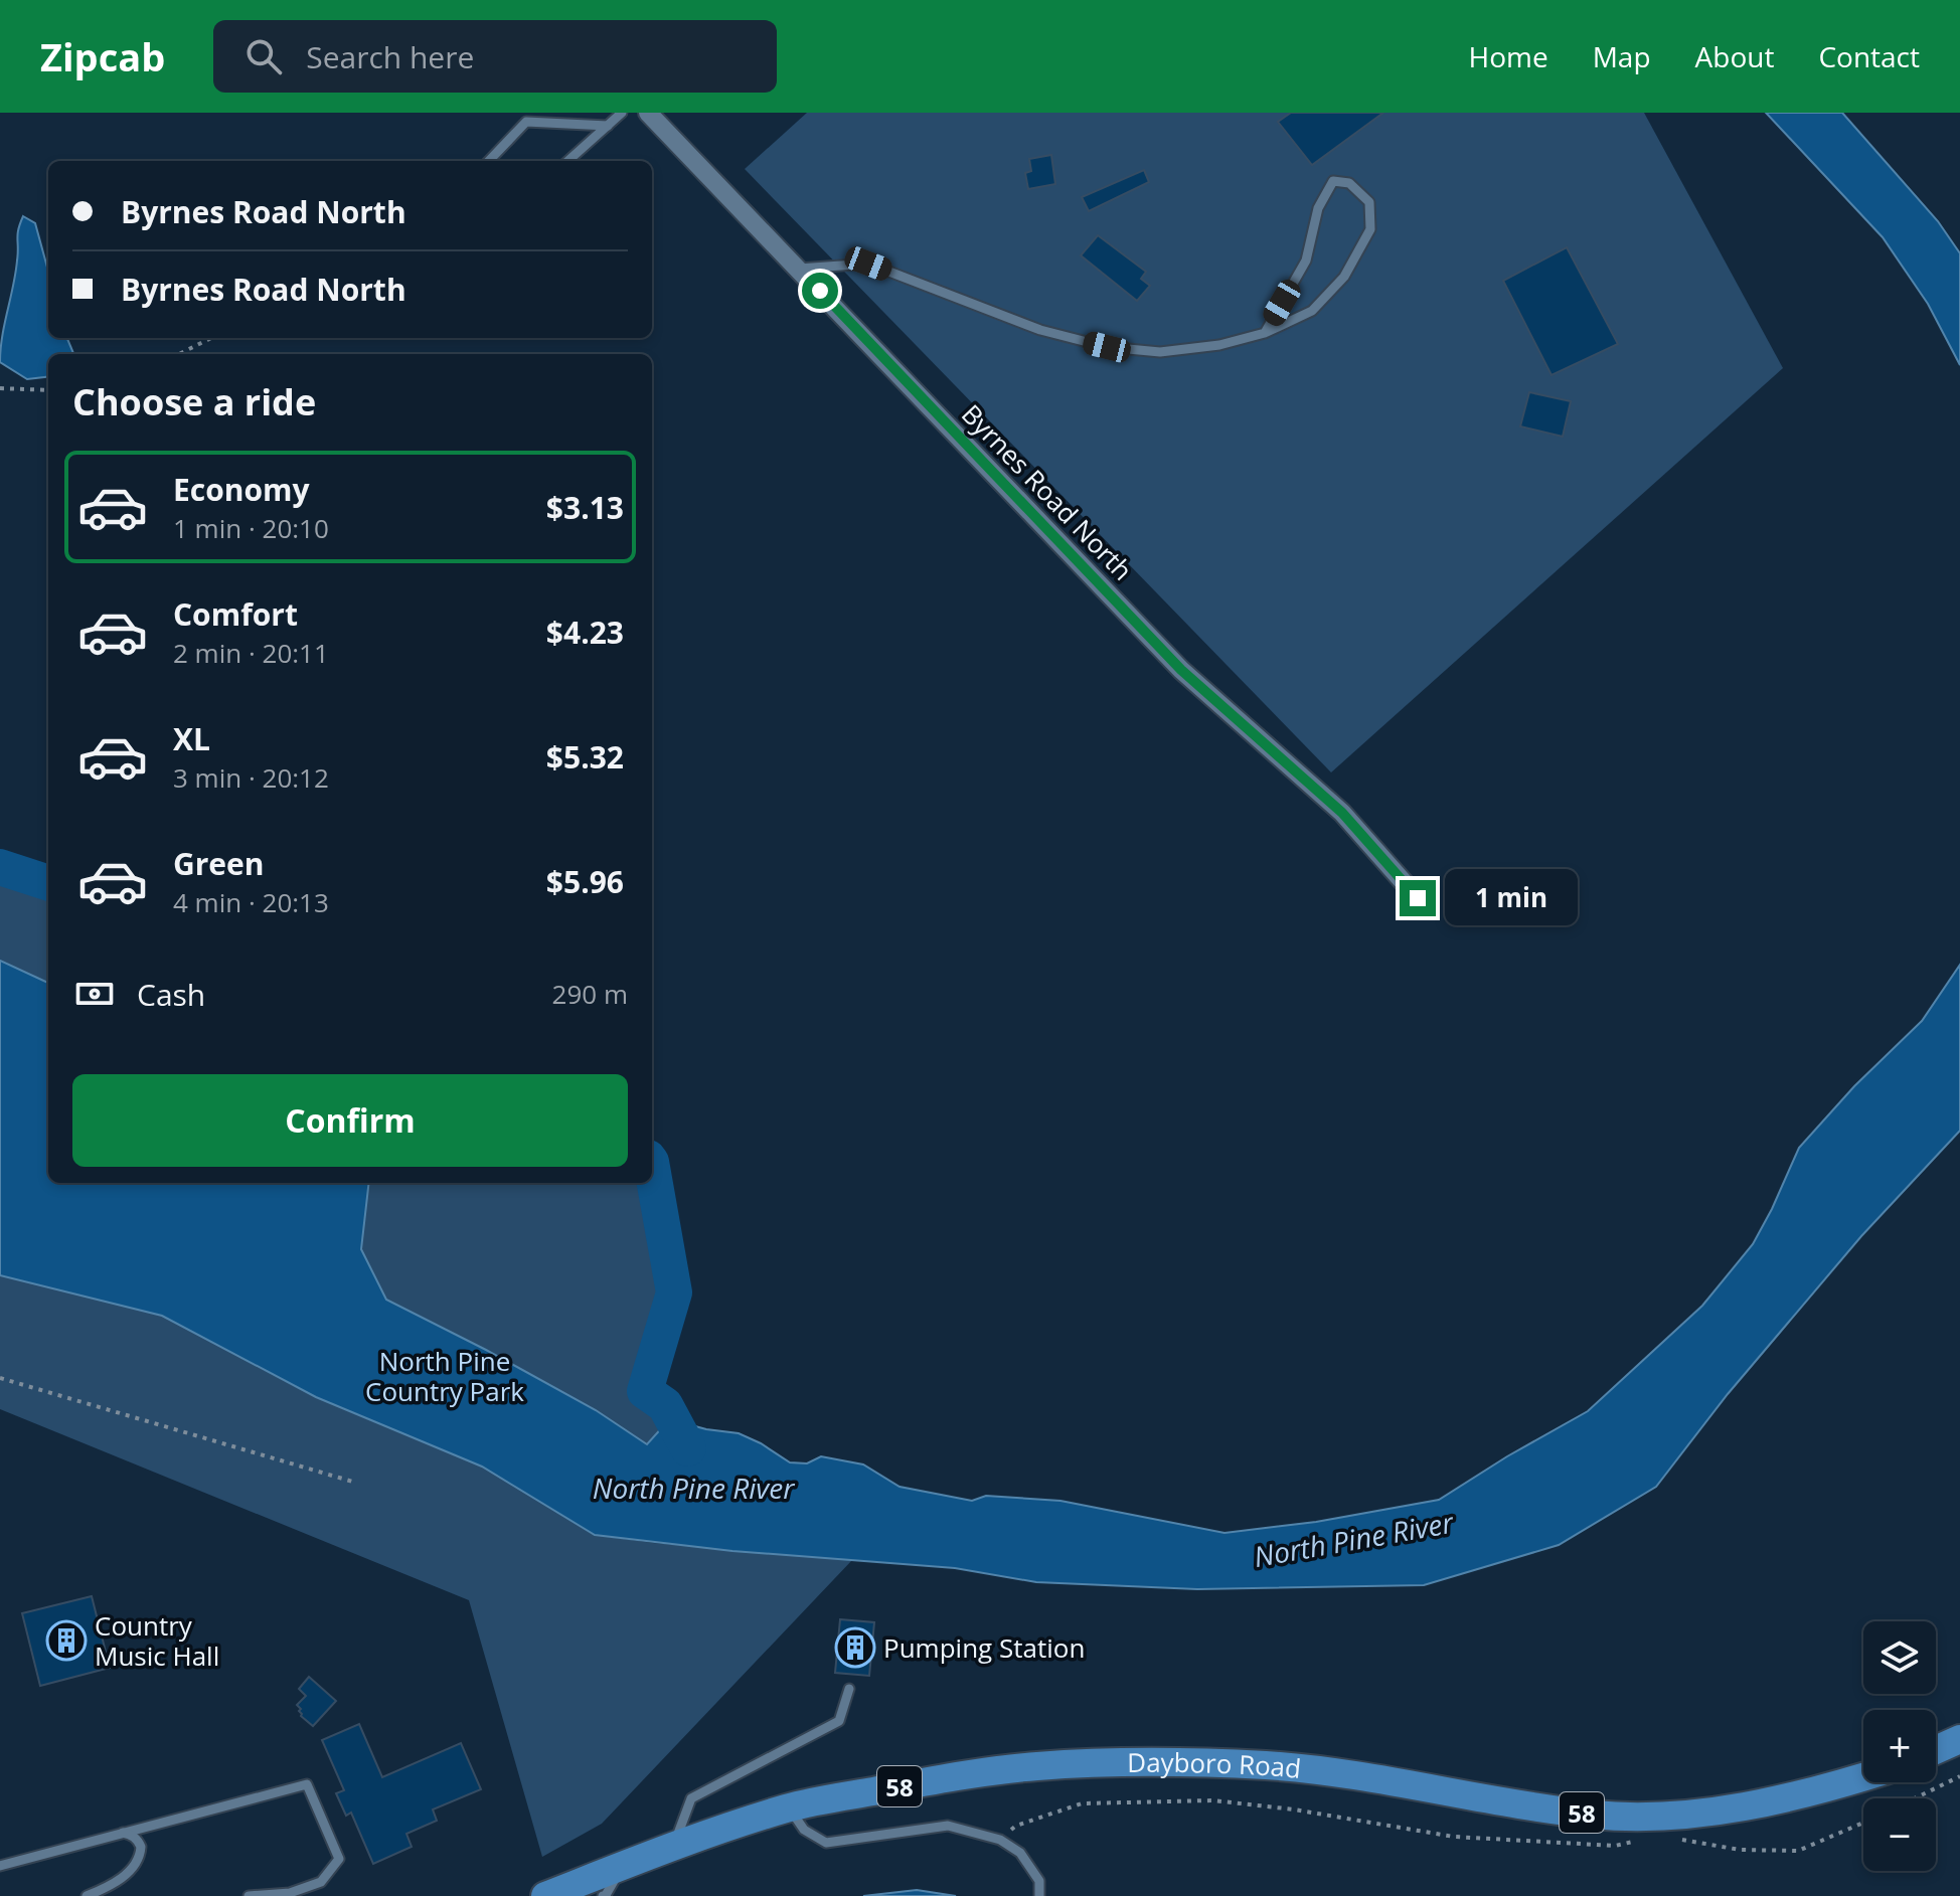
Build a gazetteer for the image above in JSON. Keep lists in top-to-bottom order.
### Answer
{
  "streets": {
    "main road": ["Dayboro Road", "58"],
    "street": ["Byrnes Road North"]
  },
  "water": ["North Pine River"],
  "parks": ["North Pine Country Park"],
  "places": {
    "building": ["Country Music Hall", "Pumping Station"]
  },
  "page": {
    "header": "Zipcab",
    "search": "Search here",
    "nav": [
      "Home",
      "Map",
      "About",
      "Contact"
    ],
    "banner": ["Byrnes Road North", "Byrnes Road North"],
    "heading": "Choose a ride",
    "list": [
      {
        "name": "Economy",
        "note": "1 min · 20:10",
        "value": "$3.13"
      },
      {
        "name": "Comfort",
        "note": "2 min · 20:11",
        "value": "$4.23"
      },
      {
        "name": "XL",
        "note": "3 min · 20:12",
        "value": "$5.32"
      },
      {
        "name": "Green",
        "note": "4 min · 20:13",
        "value": "$5.96"
      }
    ],
    "bubble": "1 min",
    "pay": ["Cash", "290 m"],
    "buttons": "Confirm",
    "map_buttons": ["+", "−"]
  }
}
